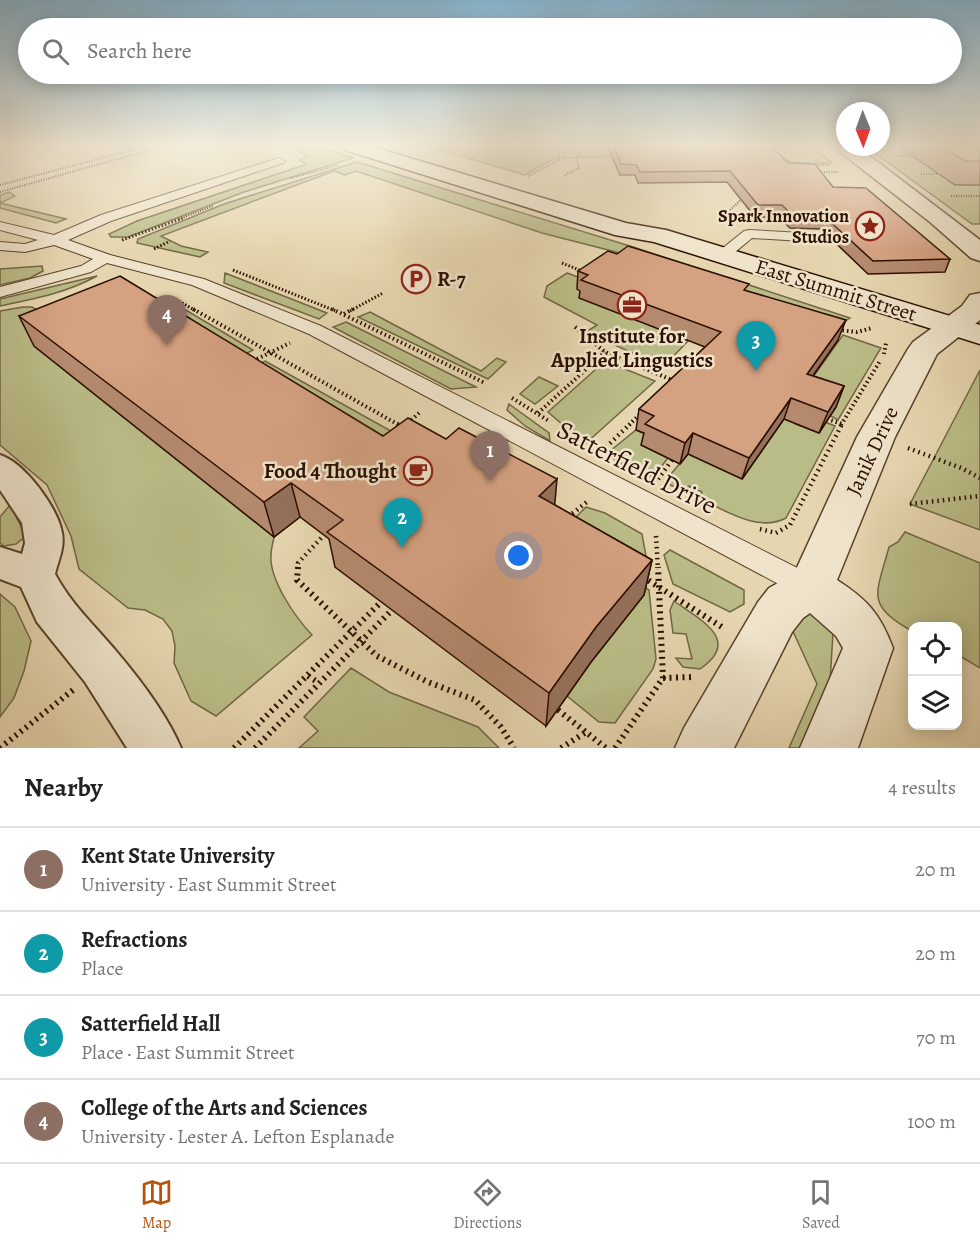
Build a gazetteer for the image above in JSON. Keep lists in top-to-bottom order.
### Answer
{
  "streets": {
    "main road": ["East Summit Street", "Janik Drive"],
    "lane": ["Satterfield Drive"]
  },
  "crossings": [
    ["East Summit Street", "Janik Drive"],
    ["Janik Drive", "Satterfield Drive"]
  ],
  "places": {
    "place": ["Spark Innovation Studios"],
    "parking": ["R-7"],
    "office": ["Institute for Applied Lingustics"],
    "cafe": ["Food 4 Thought"]
  },
  "north": "bottom",
  "page": {
    "search": "Search here",
    "pins": [
      "4",
      "3",
      "1",
      "2"
    ],
    "heading": ["Nearby", "4 results"],
    "list": [
      {
        "mark": "1",
        "name": "Kent State University",
        "note": "University · East Summit Street",
        "value": "20 m"
      },
      {
        "mark": "2",
        "name": "Refractions",
        "note": "Place",
        "value": "20 m"
      },
      {
        "mark": "3",
        "name": "Satterfield Hall",
        "note": "Place · East Summit Street",
        "value": "70 m"
      },
      {
        "mark": "4",
        "name": "College of the Arts and Sciences",
        "note": "University · Lester A. Lefton Esplanade",
        "value": "100 m"
      }
    ],
    "nav": ["Map", "Directions", "Saved"]
  }
}
